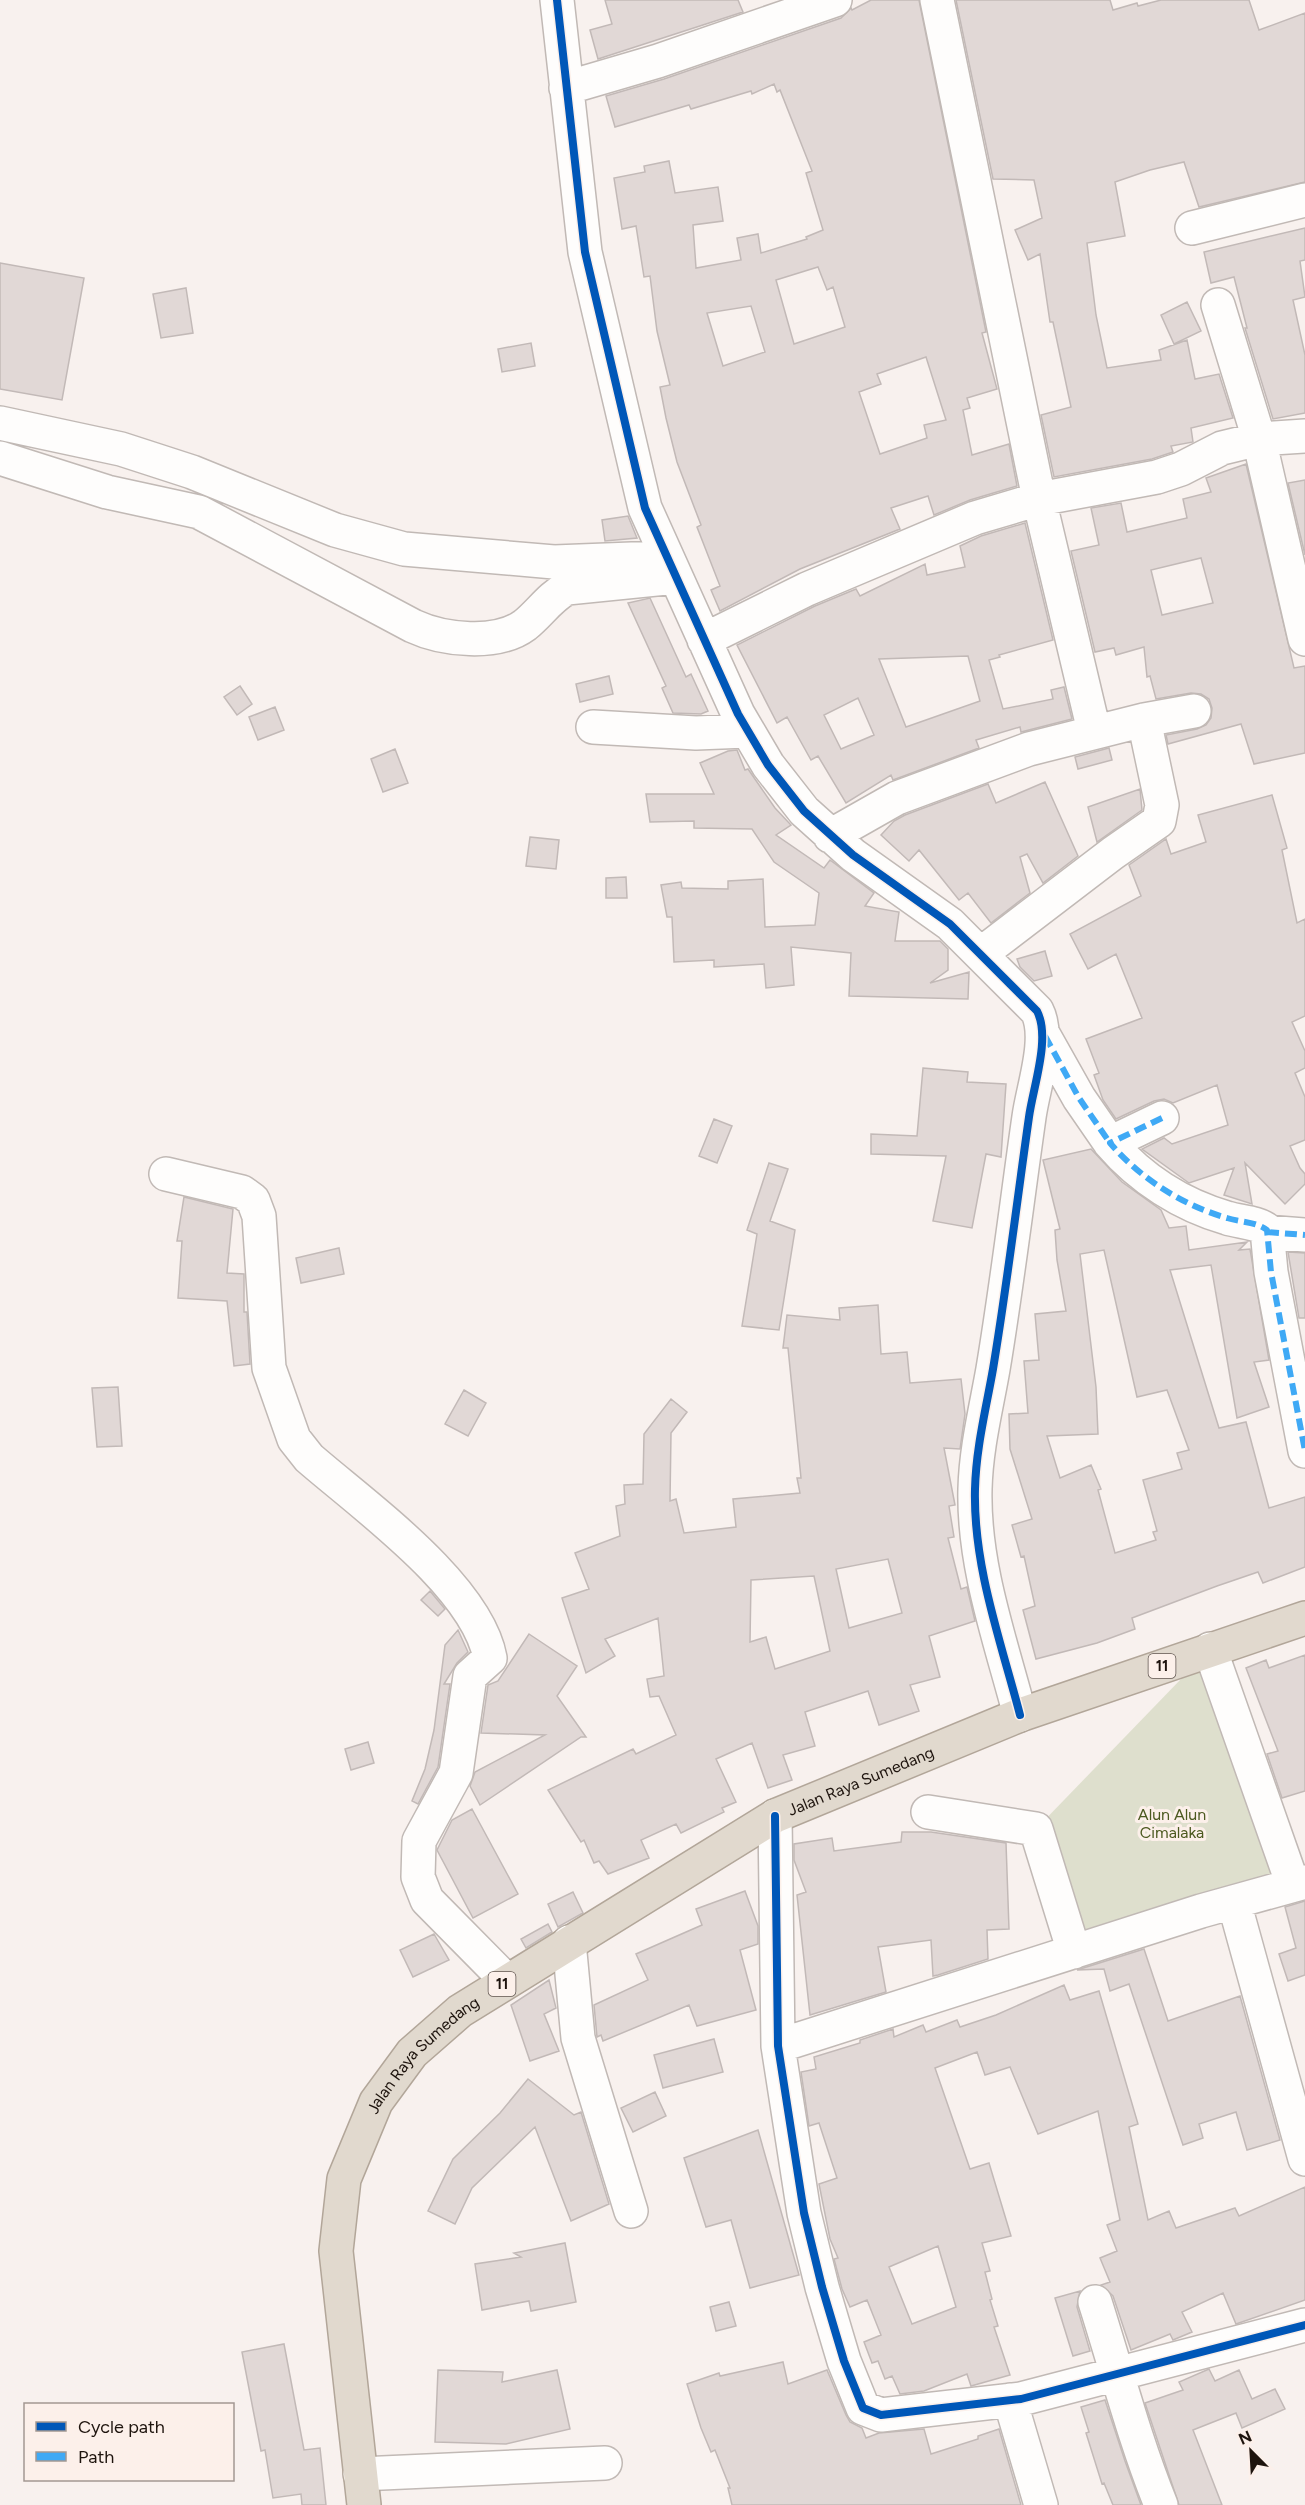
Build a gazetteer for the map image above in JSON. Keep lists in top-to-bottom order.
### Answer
{
  "streets": {
    "highway": ["11", "Jalan Raya Sumedang"]
  },
  "crossings": [
    ["11", "Jalan Raya Sumedang"]
  ],
  "parks": ["Alun Alun Cimalaka"],
  "legend": ["Cycle path", "Path"],
  "north": "top left"
}
